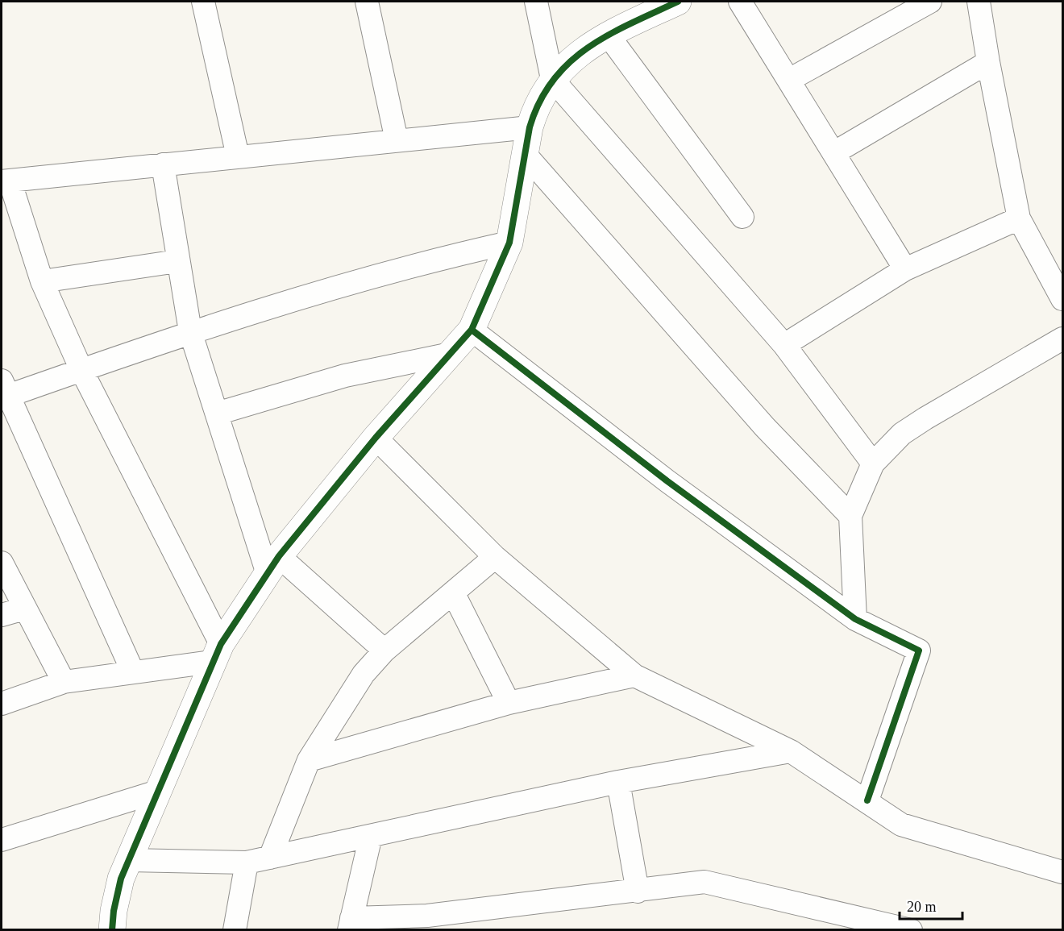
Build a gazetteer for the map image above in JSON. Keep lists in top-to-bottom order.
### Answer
{
  "scale_bar": "20 m"
}
